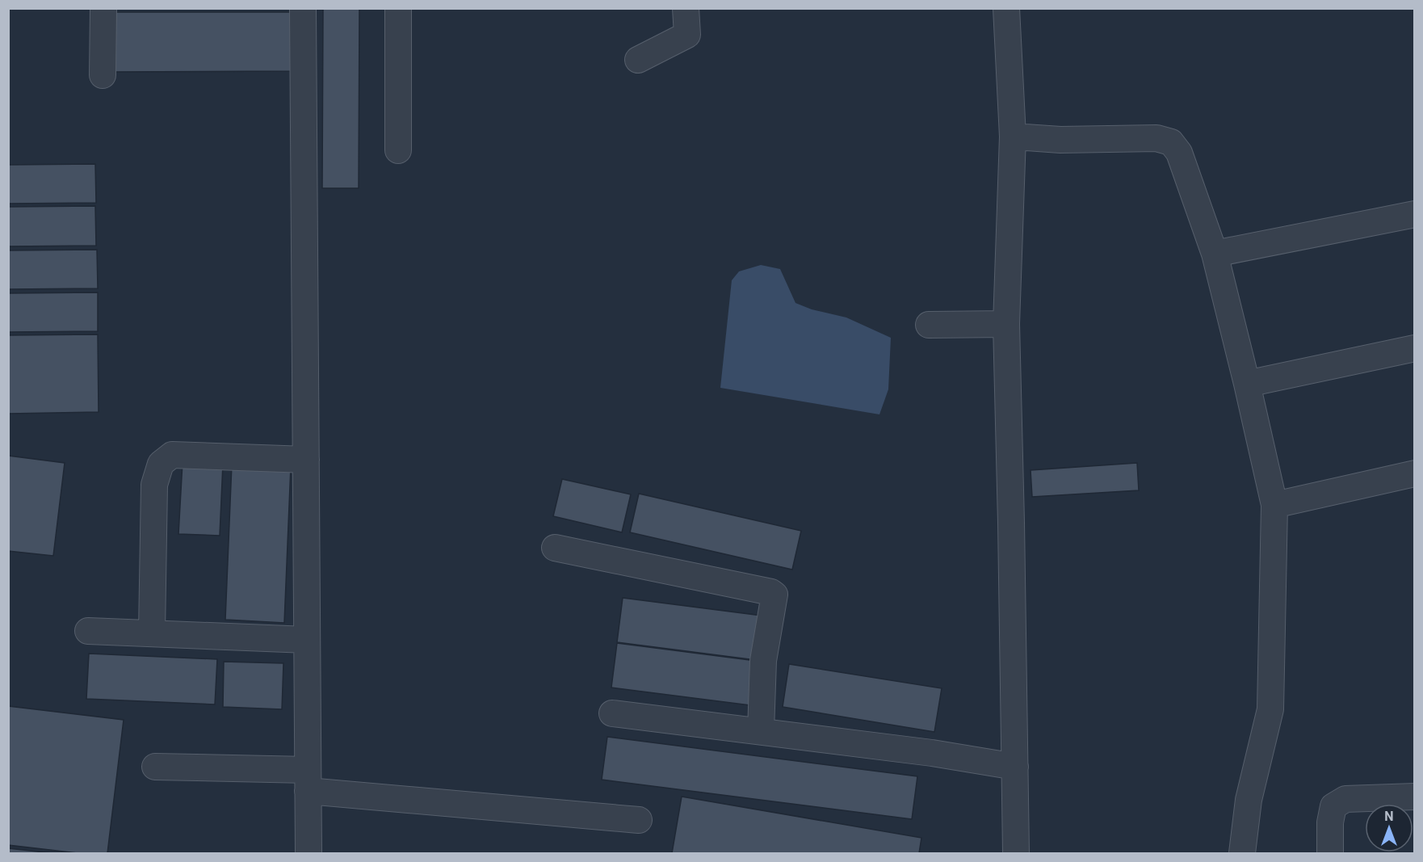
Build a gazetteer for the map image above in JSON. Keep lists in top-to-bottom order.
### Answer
{
  "north": "top"
}
